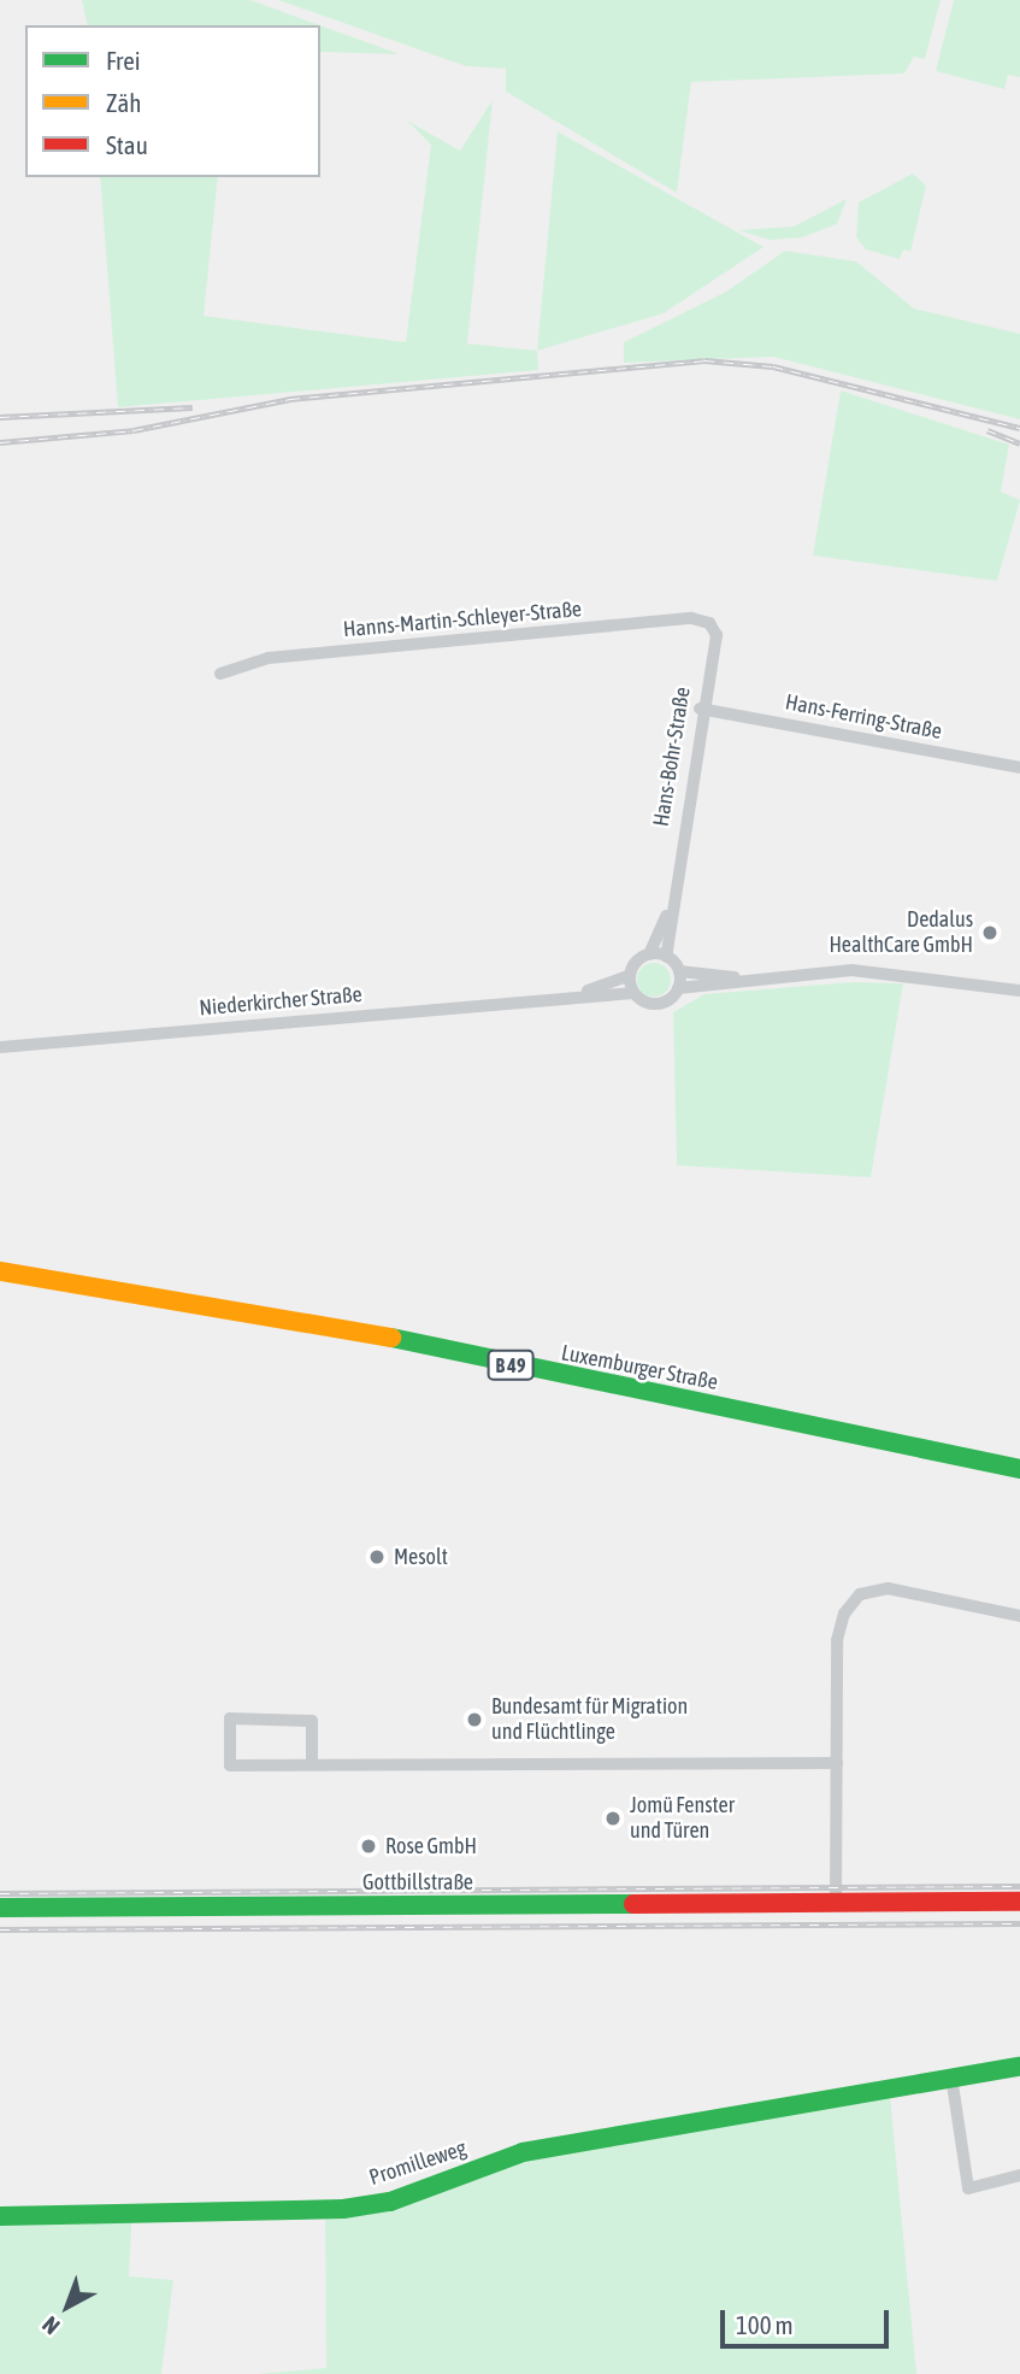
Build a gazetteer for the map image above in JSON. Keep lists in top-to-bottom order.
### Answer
{
  "streets": {
    "street": [
      "Hanns-Martin-Schleyer-Straße",
      "Hans-Ferring-Straße",
      "Hans-Bohr-Straße",
      "Niederkircher Straße",
      "B 49",
      "Luxemburger Straße",
      "Gottbillstraße",
      "Promilleweg"
    ]
  },
  "crossings": [
    ["Hanns-Martin-Schleyer-Straße", "Hans-Bohr-Straße"],
    ["Hans-Ferring-Straße", "Hans-Bohr-Straße"],
    ["Hans-Bohr-Straße", "Niederkircher Straße"]
  ],
  "places": [
    "Dedalus HealthCare GmbH",
    "Mesolt",
    "Bundesamt für Migration und Flüchtlinge",
    "Jomü Fenster und Türen",
    "Rose GmbH"
  ],
  "legend": ["Frei", "Zäh", "Stau"],
  "scale_bar": "100 m",
  "north": "bottom left"
}
